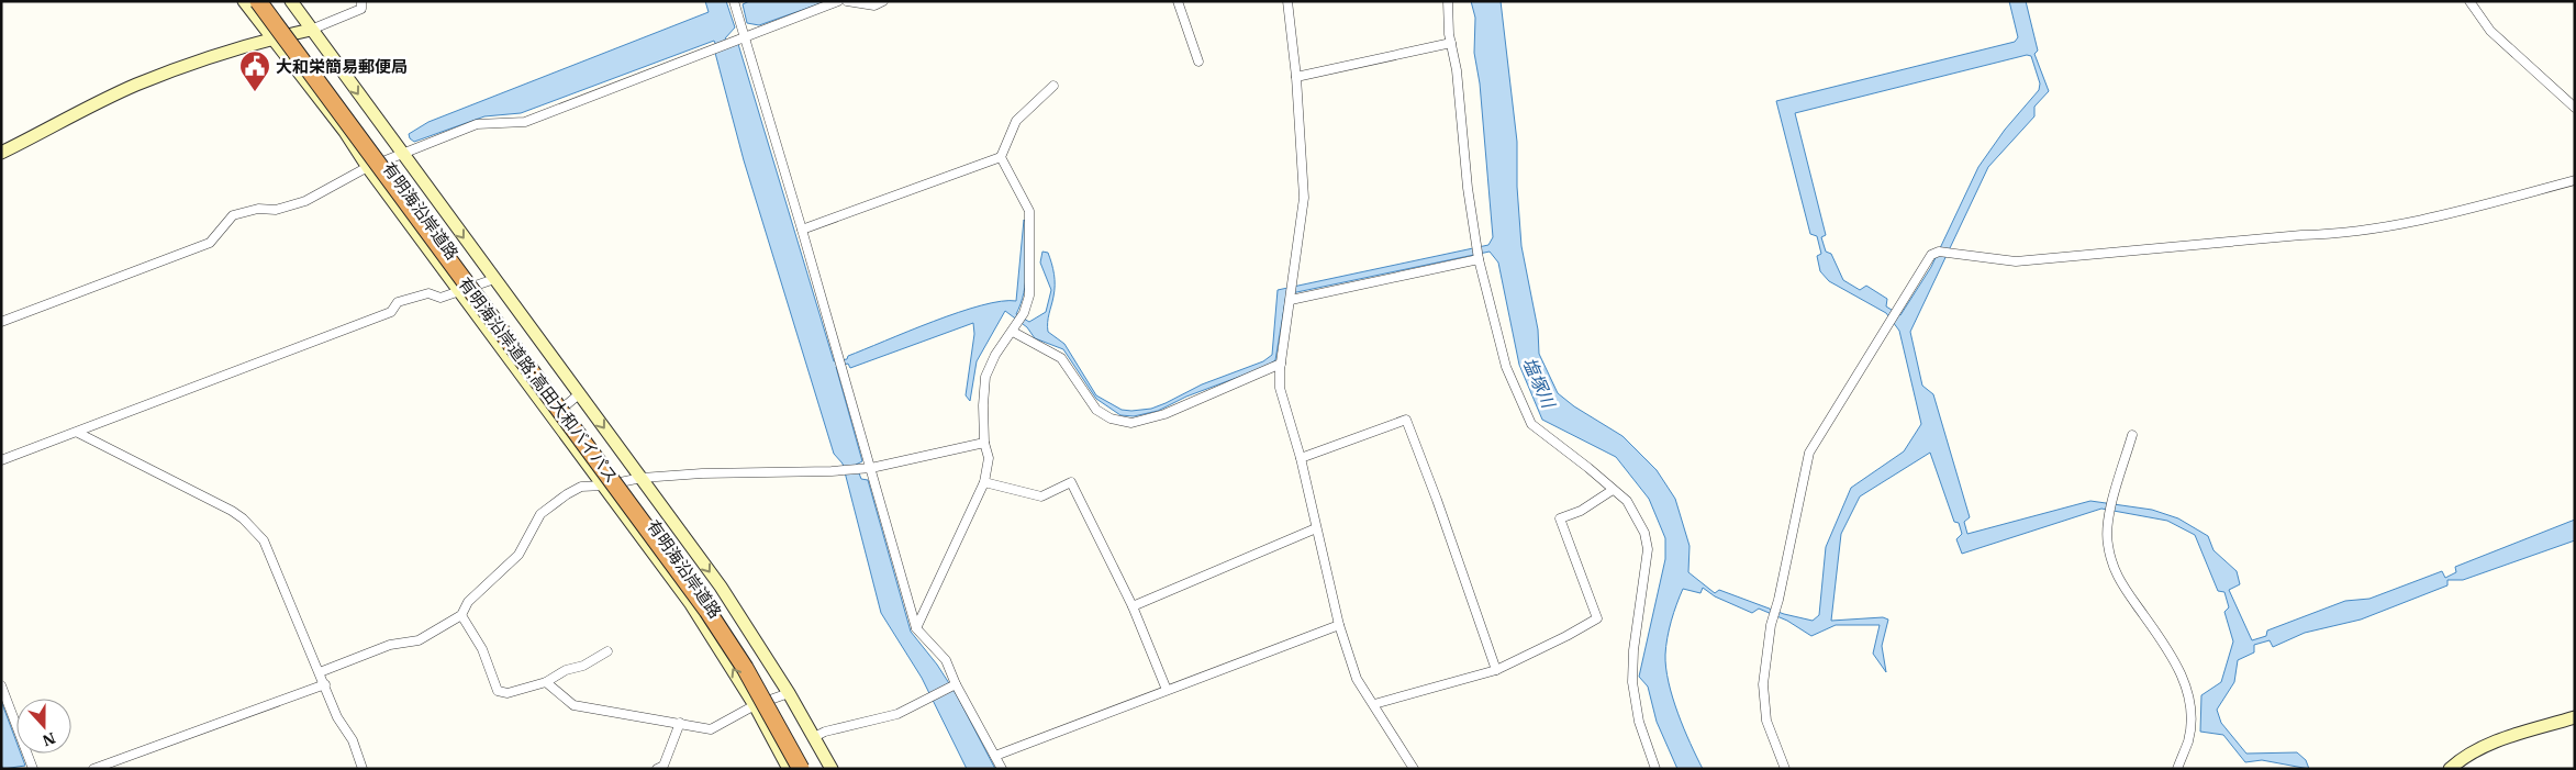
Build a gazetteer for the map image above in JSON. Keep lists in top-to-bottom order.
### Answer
{
  "streets": {
    "highway": ["有明海沿岸道路;高田大和バイパス"],
    "main road": ["有明海沿岸道路"]
  },
  "water": ["塩塚川"],
  "places": {
    "public building": ["大和栄簡易郵便局"]
  },
  "north": "bottom"
}
